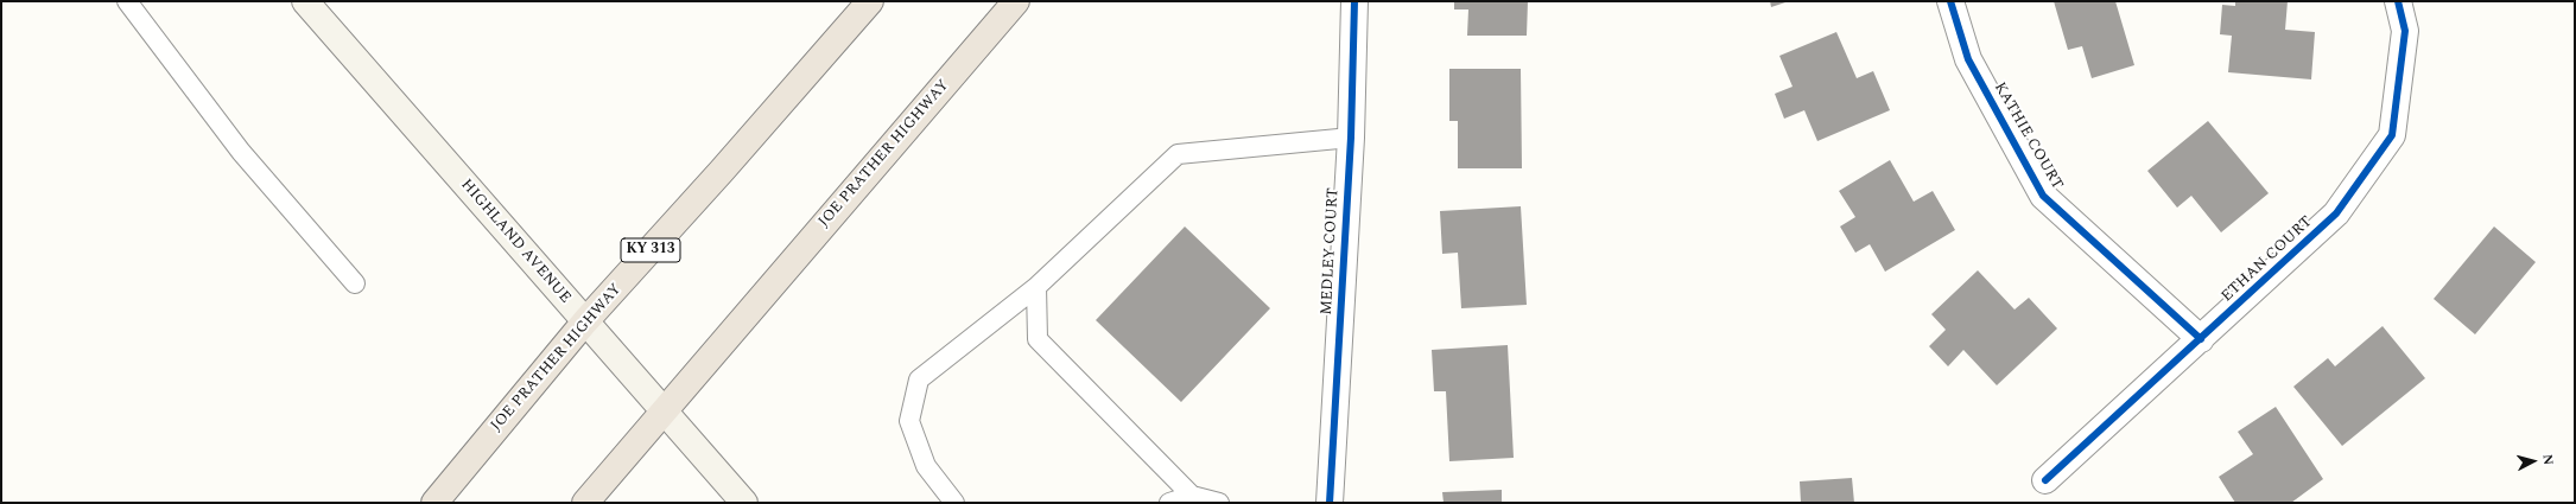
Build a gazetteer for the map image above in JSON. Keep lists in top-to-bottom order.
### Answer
{
  "streets": {
    "highway": ["JOE PRATHER HIGHWAY", "KY 313"],
    "main road": ["HIGHLAND AVENUE"],
    "street": ["KATHIE COURT", "MEDLEY COURT", "ETHAN COURT"]
  },
  "crossings": [
    ["KATHIE COURT", "ETHAN COURT"],
    ["JOE PRATHER HIGHWAY", "HIGHLAND AVENUE"]
  ],
  "north": "right"
}
